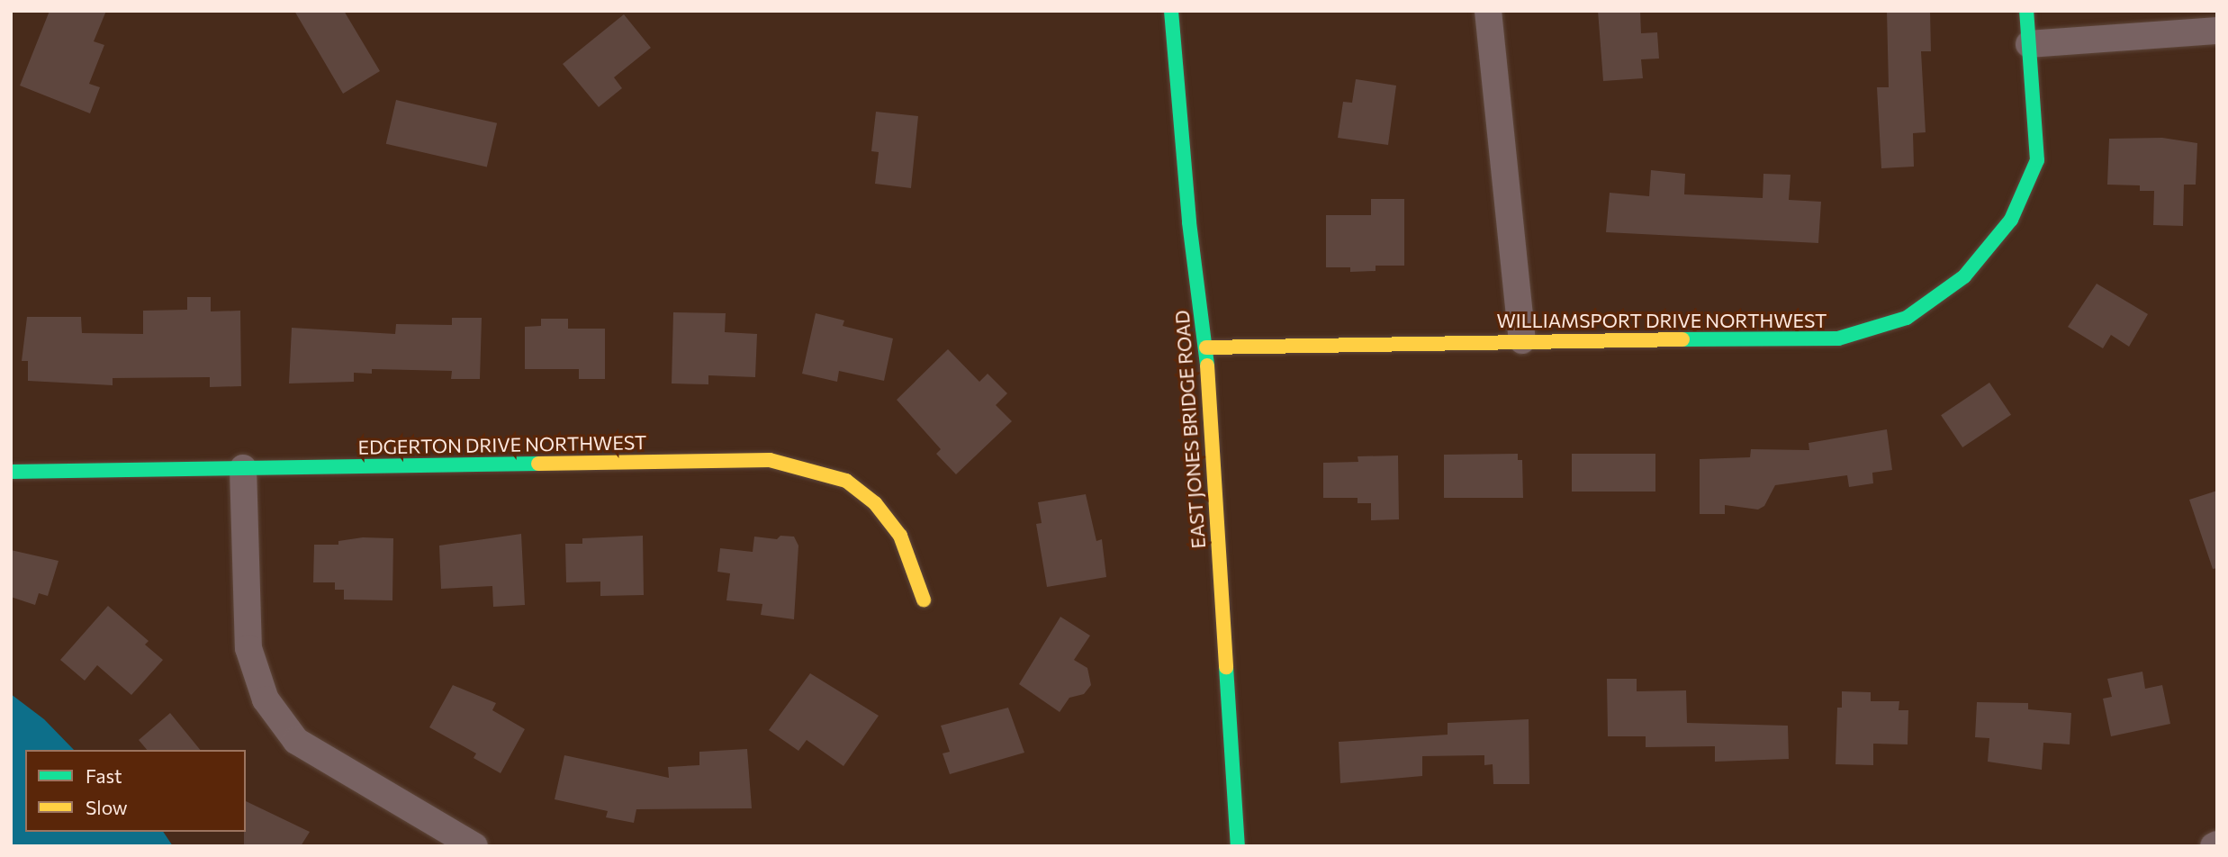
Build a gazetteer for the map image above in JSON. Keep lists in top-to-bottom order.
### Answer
{
  "streets": {
    "street": ["WILLIAMSPORT DRIVE NORTHWEST", "EAST JONES BRIDGE ROAD", "EDGERTON DRIVE NORTHWEST"]
  },
  "crossings": [
    ["WILLIAMSPORT DRIVE NORTHWEST", "EAST JONES BRIDGE ROAD"]
  ],
  "legend": ["Fast", "Slow"]
}
